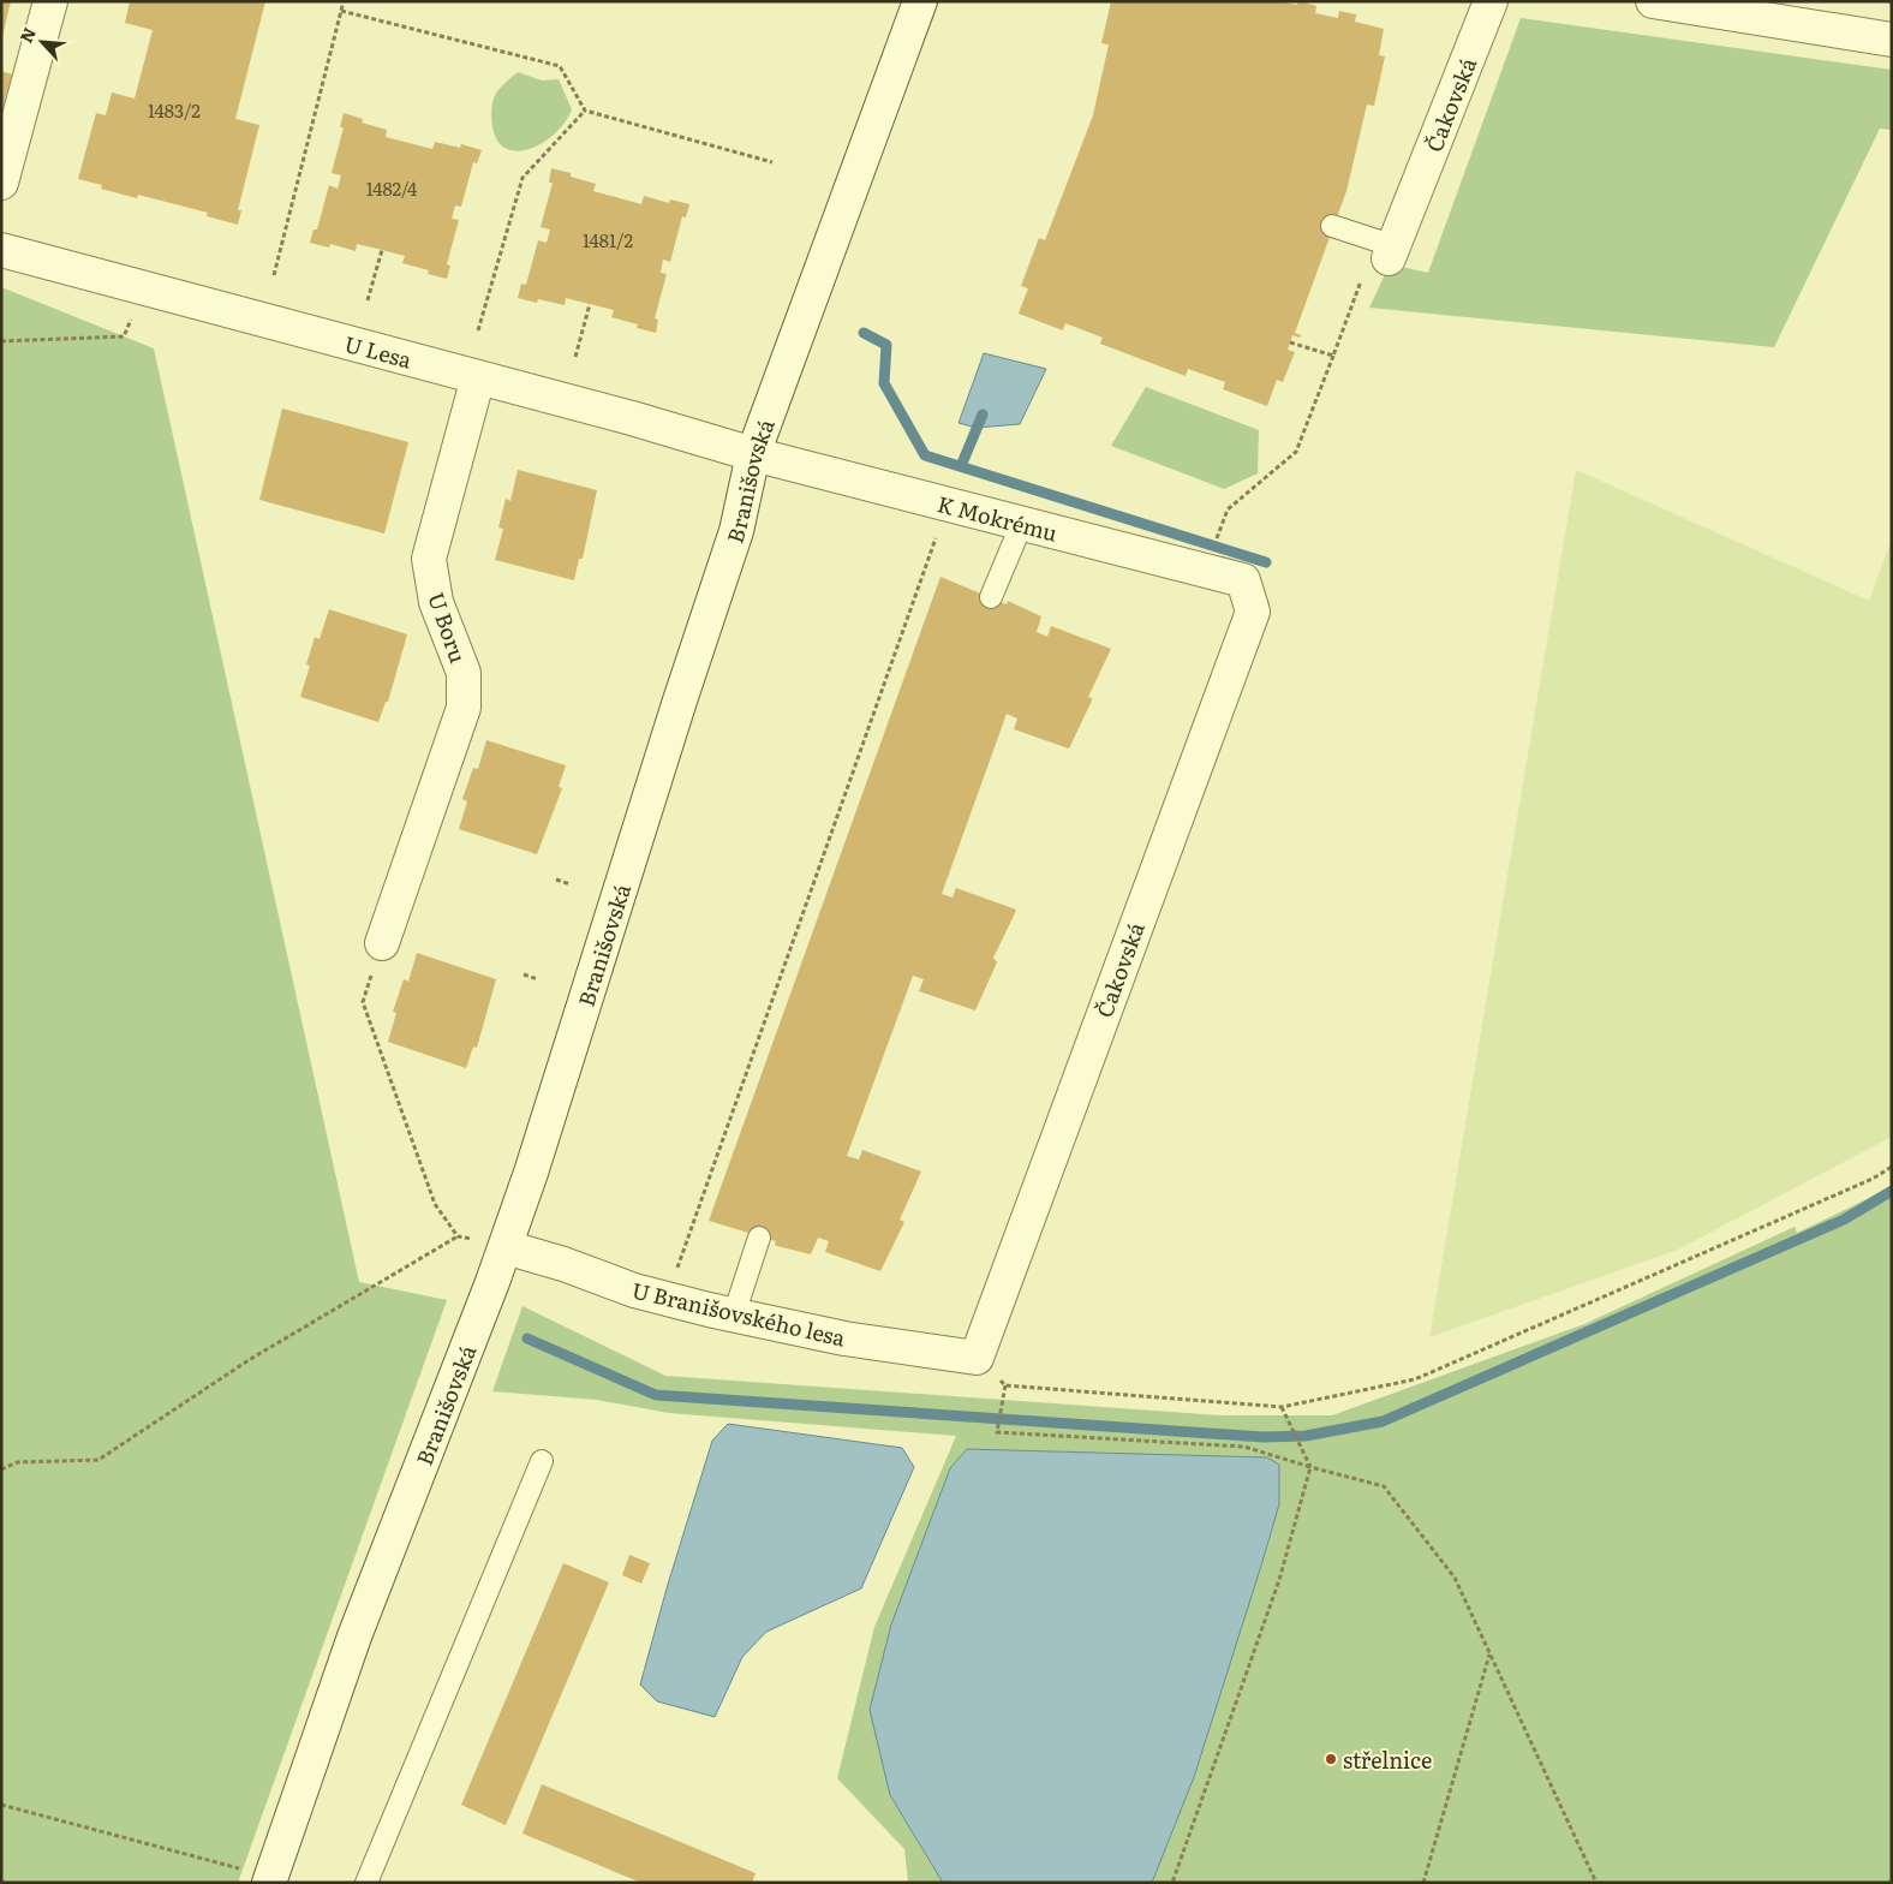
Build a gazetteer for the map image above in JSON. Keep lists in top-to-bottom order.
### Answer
{
  "streets": {
    "street": [
      "Čakovská",
      "U Lesa",
      "Branišovská",
      "K Mokrému",
      "U Boru",
      "U Branišovského lesa"
    ]
  },
  "crossings": [
    ["Čakovská", "K Mokrému"],
    ["Čakovská", "U Branišovského lesa"],
    ["U Lesa", "Branišovská"],
    ["U Lesa", "K Mokrému"],
    ["U Lesa", "U Boru"],
    ["Branišovská", "K Mokrému"],
    ["Branišovská", "U Branišovského lesa"]
  ],
  "places": ["střelnice"],
  "house_numbers": ["1483/2", "1482/4", "1481/2"],
  "north": "top left"
}
